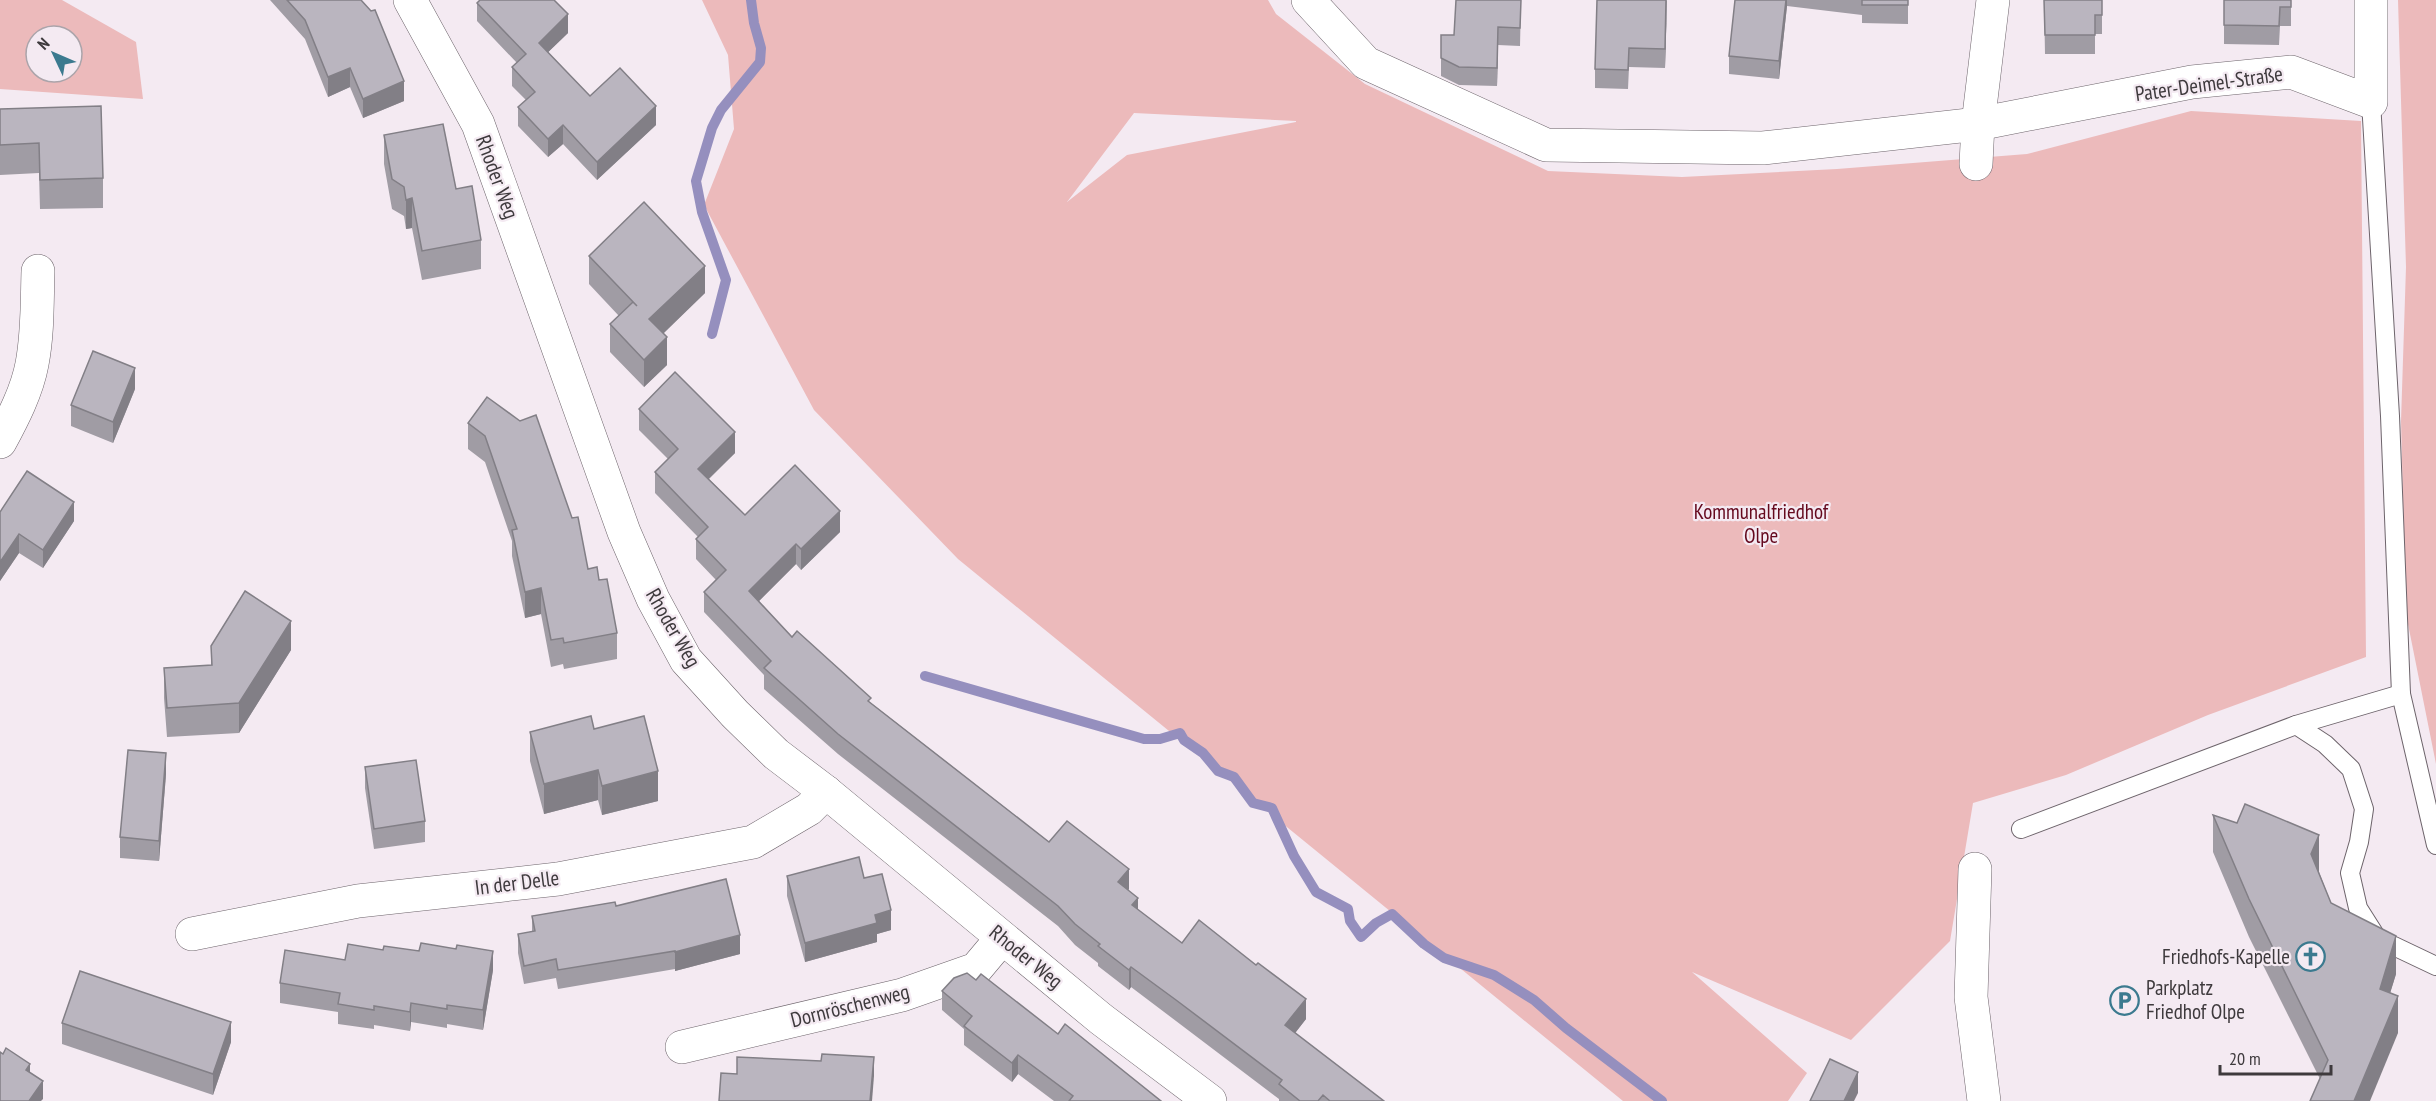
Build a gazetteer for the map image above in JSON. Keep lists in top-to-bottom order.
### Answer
{
  "streets": {
    "street": [
      "Pater-Deimel-Straße",
      "Rhoder Weg",
      "In der Delle",
      "Dornröschenweg"
    ]
  },
  "crossings": [
    ["Rhoder Weg", "In der Delle"],
    ["Rhoder Weg", "Dornröschenweg"]
  ],
  "parks": ["Kommunalfriedhof Olpe"],
  "places": {
    "church": ["Friedhofs-Kapelle"],
    "parking": ["Parkplatz Friedhof Olpe"]
  },
  "scale_bar": "20 m",
  "north": "top left"
}
